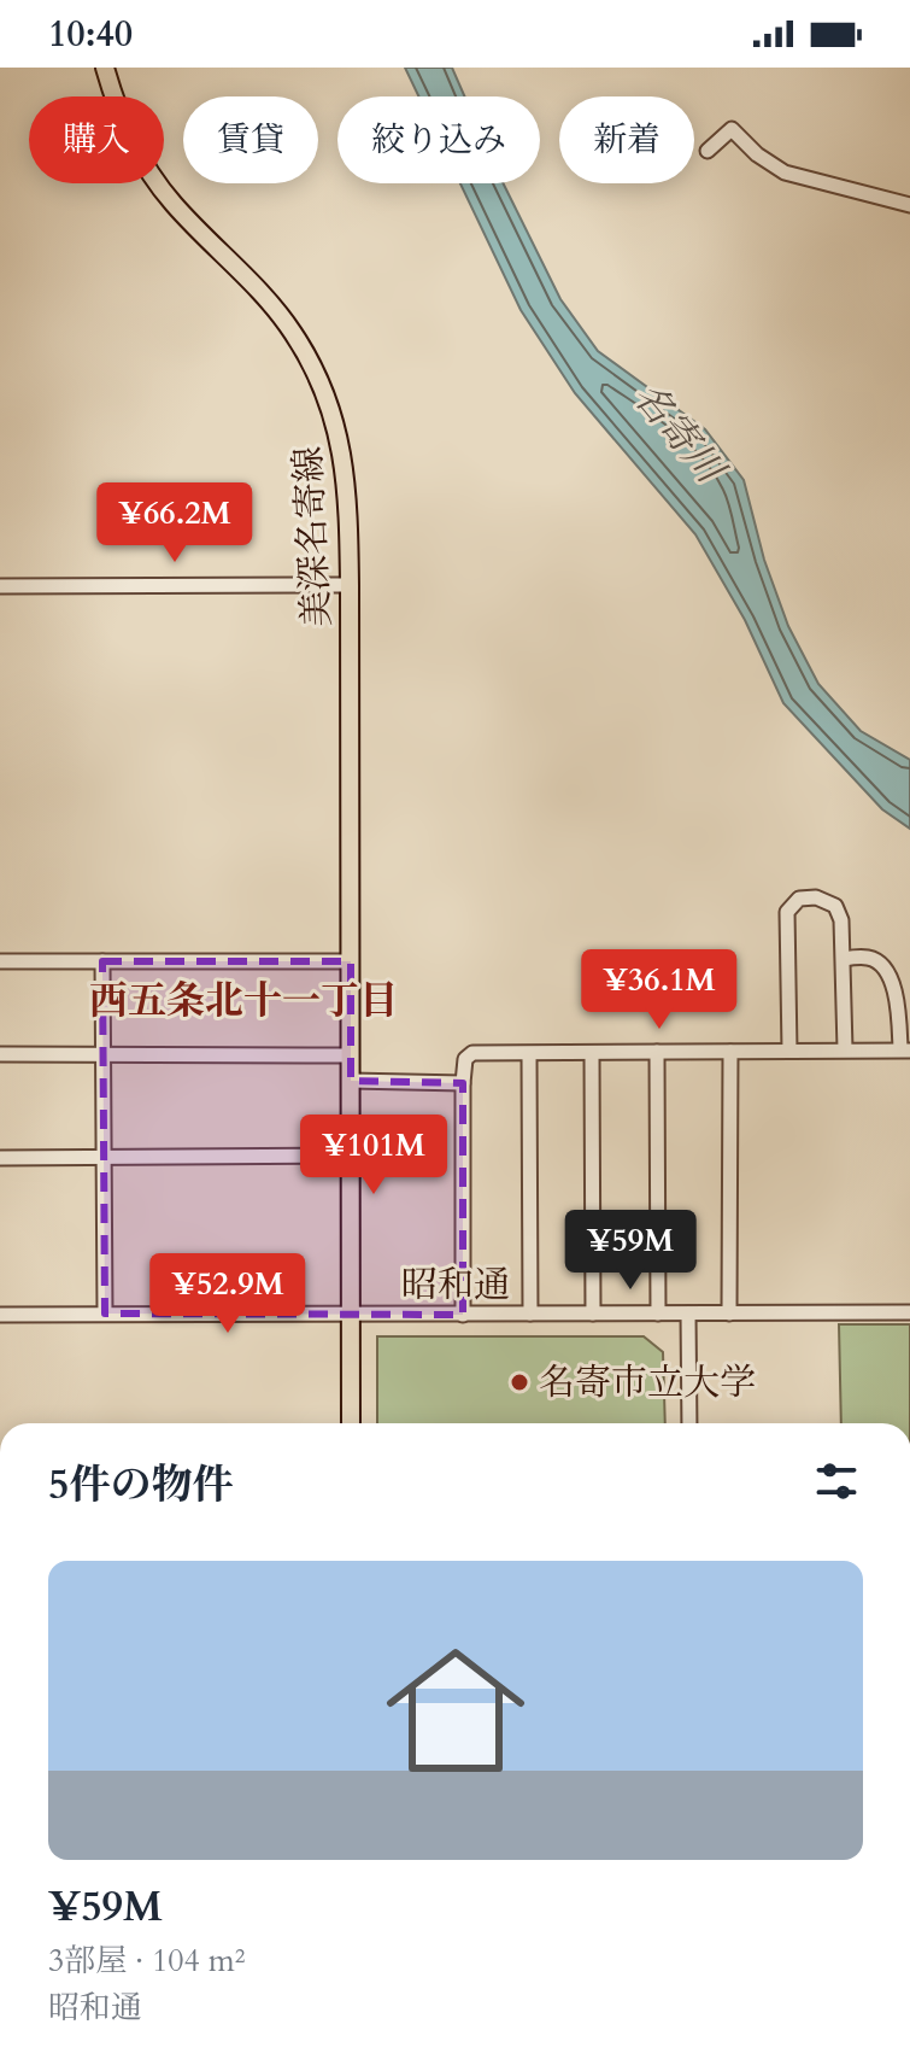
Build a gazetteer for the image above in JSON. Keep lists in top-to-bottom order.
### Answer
{
  "streets": {
    "main road": ["美深名寄線"],
    "street": ["昭和通"]
  },
  "crossings": [
    ["美深名寄線", "昭和通"]
  ],
  "districts": ["西五条北十一丁目"],
  "water": ["名寄川"],
  "places": ["名寄市立大学"],
  "page": {
    "status": "10:40",
    "chip": [
      "購入",
      "賃貸",
      "絞り込み",
      "新着"
    ],
    "price": [
      "¥66.2M",
      "¥36.1M",
      "¥101M",
      "¥59M",
      "¥52.9M"
    ],
    "heading": "5件の物件",
    "list": [
      {
        "name": "¥59M",
        "note": "3部屋 · 104 m² · 昭和通"
      }
    ]
  }
}
